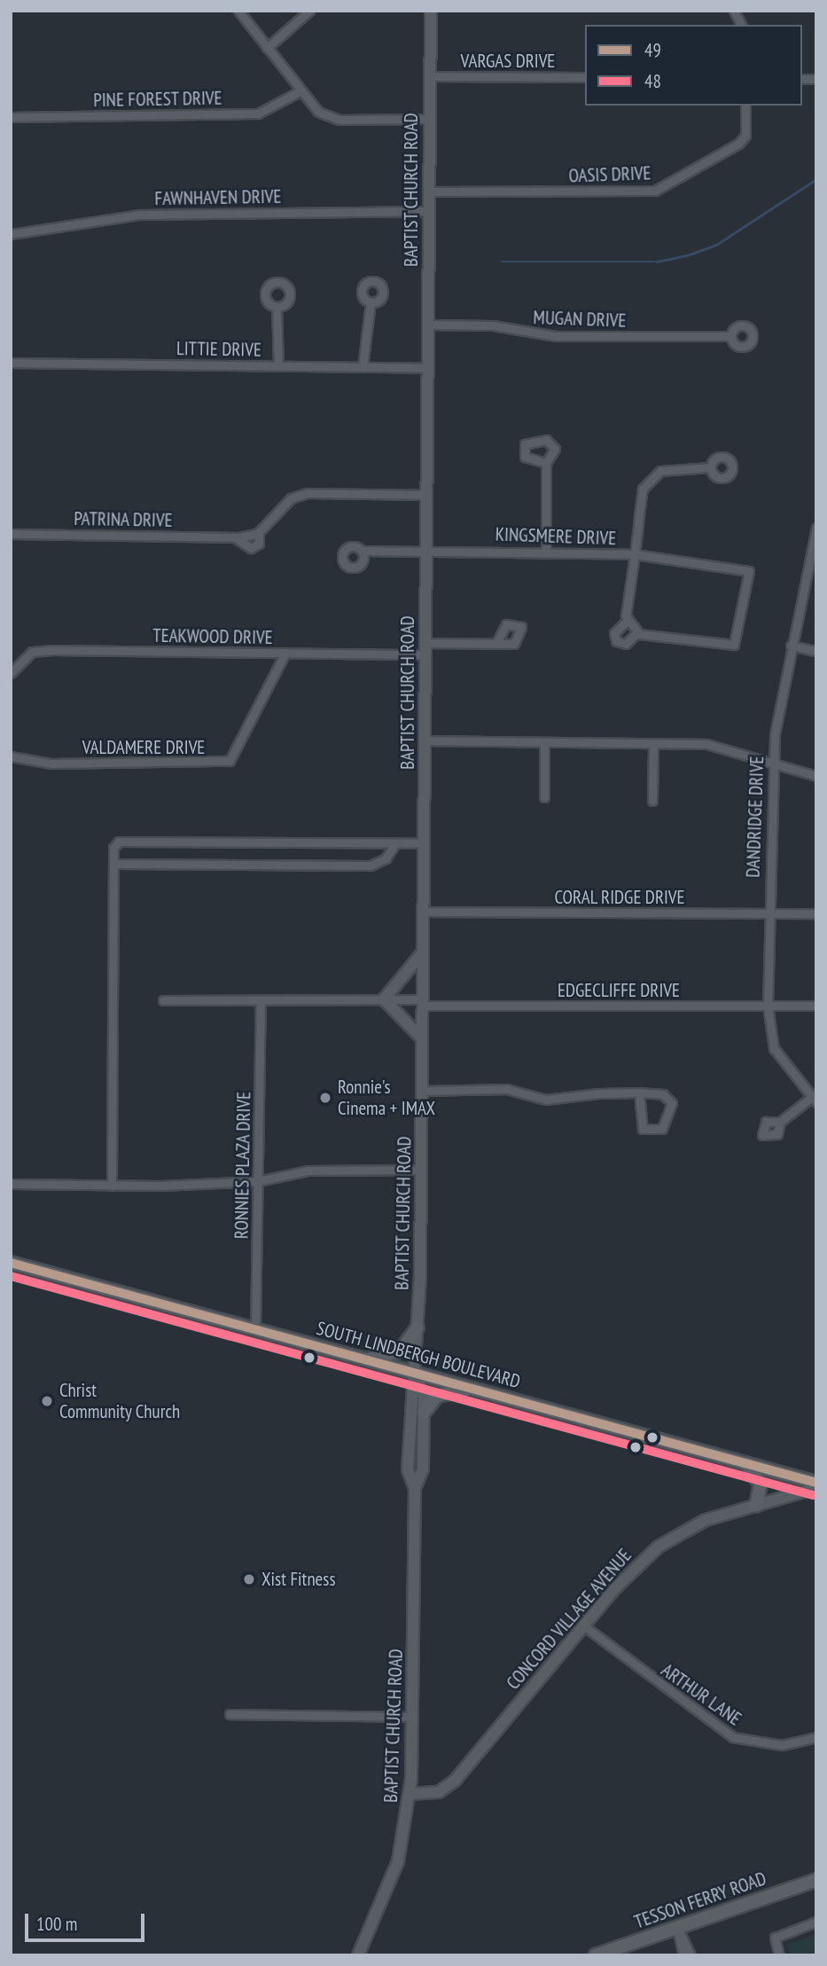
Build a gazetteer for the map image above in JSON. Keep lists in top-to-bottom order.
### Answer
{
  "streets": {
    "main road": ["SOUTH LINDBERGH BOULEVARD", "TESSON FERRY ROAD"],
    "street": [
      "VARGAS DRIVE",
      "PINE FOREST DRIVE",
      "OASIS DRIVE",
      "BAPTIST CHURCH ROAD",
      "FAWNHAVEN DRIVE",
      "MUGAN DRIVE",
      "LITTIE DRIVE",
      "PATRINA DRIVE",
      "KINGSMERE DRIVE",
      "TEAKWOOD DRIVE",
      "VALDAMERE DRIVE",
      "DANDRIDGE DRIVE",
      "CORAL RIDGE DRIVE",
      "EDGECLIFFE DRIVE",
      "RONNIES PLAZA DRIVE",
      "CONCORD VILLAGE AVENUE",
      "ARTHUR LANE"
    ]
  },
  "crossings": [
    ["VARGAS DRIVE", "BAPTIST CHURCH ROAD"],
    ["OASIS DRIVE", "BAPTIST CHURCH ROAD"],
    ["BAPTIST CHURCH ROAD", "FAWNHAVEN DRIVE"],
    ["BAPTIST CHURCH ROAD", "MUGAN DRIVE"],
    ["BAPTIST CHURCH ROAD", "LITTIE DRIVE"],
    ["BAPTIST CHURCH ROAD", "PATRINA DRIVE"],
    ["BAPTIST CHURCH ROAD", "KINGSMERE DRIVE"],
    ["BAPTIST CHURCH ROAD", "TEAKWOOD DRIVE"],
    ["BAPTIST CHURCH ROAD", "CORAL RIDGE DRIVE"],
    ["BAPTIST CHURCH ROAD", "EDGECLIFFE DRIVE"],
    ["BAPTIST CHURCH ROAD", "SOUTH LINDBERGH BOULEVARD"],
    ["BAPTIST CHURCH ROAD", "CONCORD VILLAGE AVENUE"],
    ["TEAKWOOD DRIVE", "VALDAMERE DRIVE"],
    ["DANDRIDGE DRIVE", "CORAL RIDGE DRIVE"],
    ["DANDRIDGE DRIVE", "EDGECLIFFE DRIVE"],
    ["RONNIES PLAZA DRIVE", "SOUTH LINDBERGH BOULEVARD"],
    ["CONCORD VILLAGE AVENUE", "ARTHUR LANE"]
  ],
  "places": ["Ronnie's Cinema + IMAX", "Christ Community Church", "Xist Fitness"],
  "lines": ["transit line 49", "transit line 48"],
  "legend": ["49", "48"],
  "scale_bar": "100 m"
}
